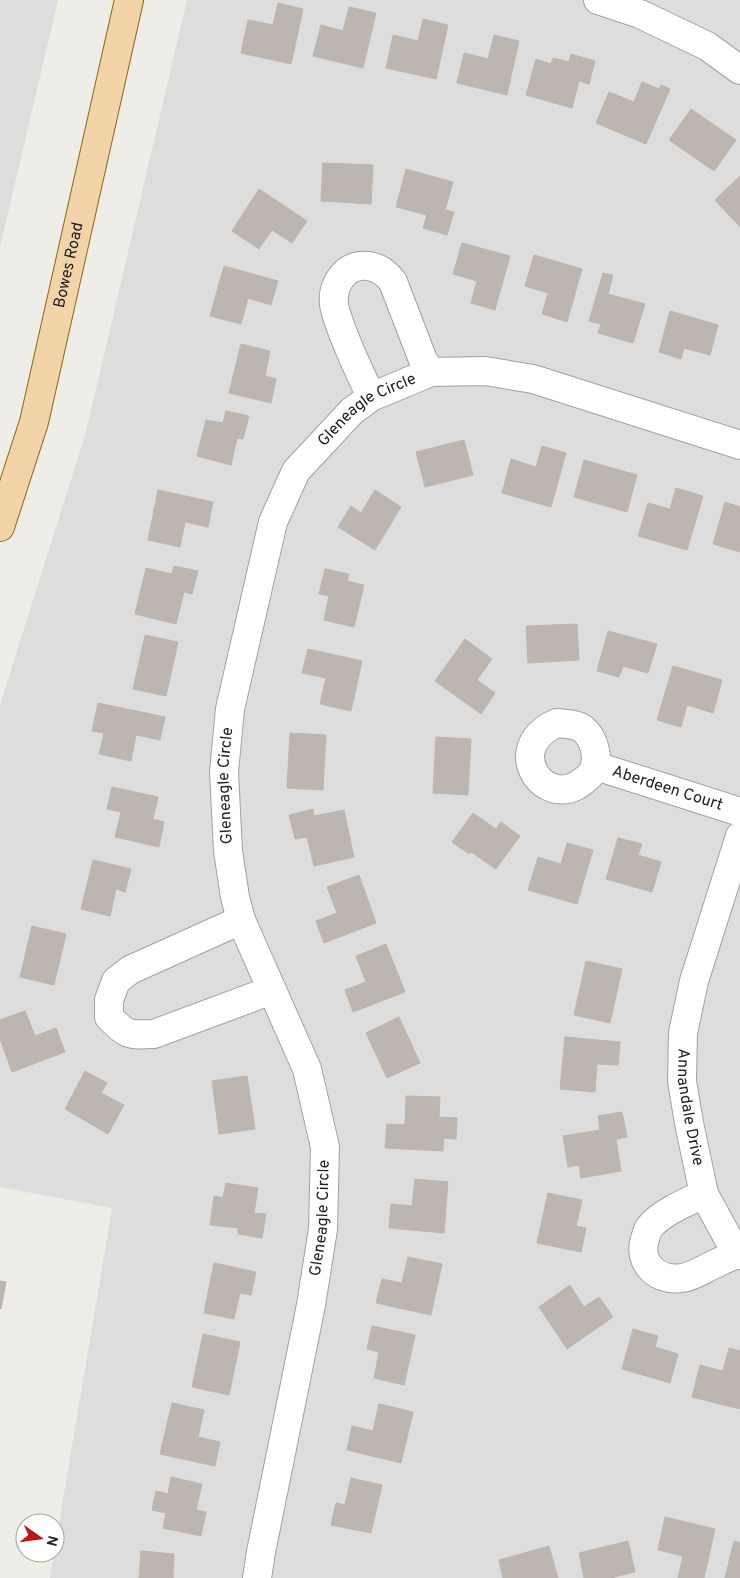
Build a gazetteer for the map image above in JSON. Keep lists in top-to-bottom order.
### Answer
{
  "streets": {
    "main road": ["Bowes Road"],
    "street": ["Gleneagle Circle", "Aberdeen Court", "Annandale Drive"]
  },
  "north": "right"
}
